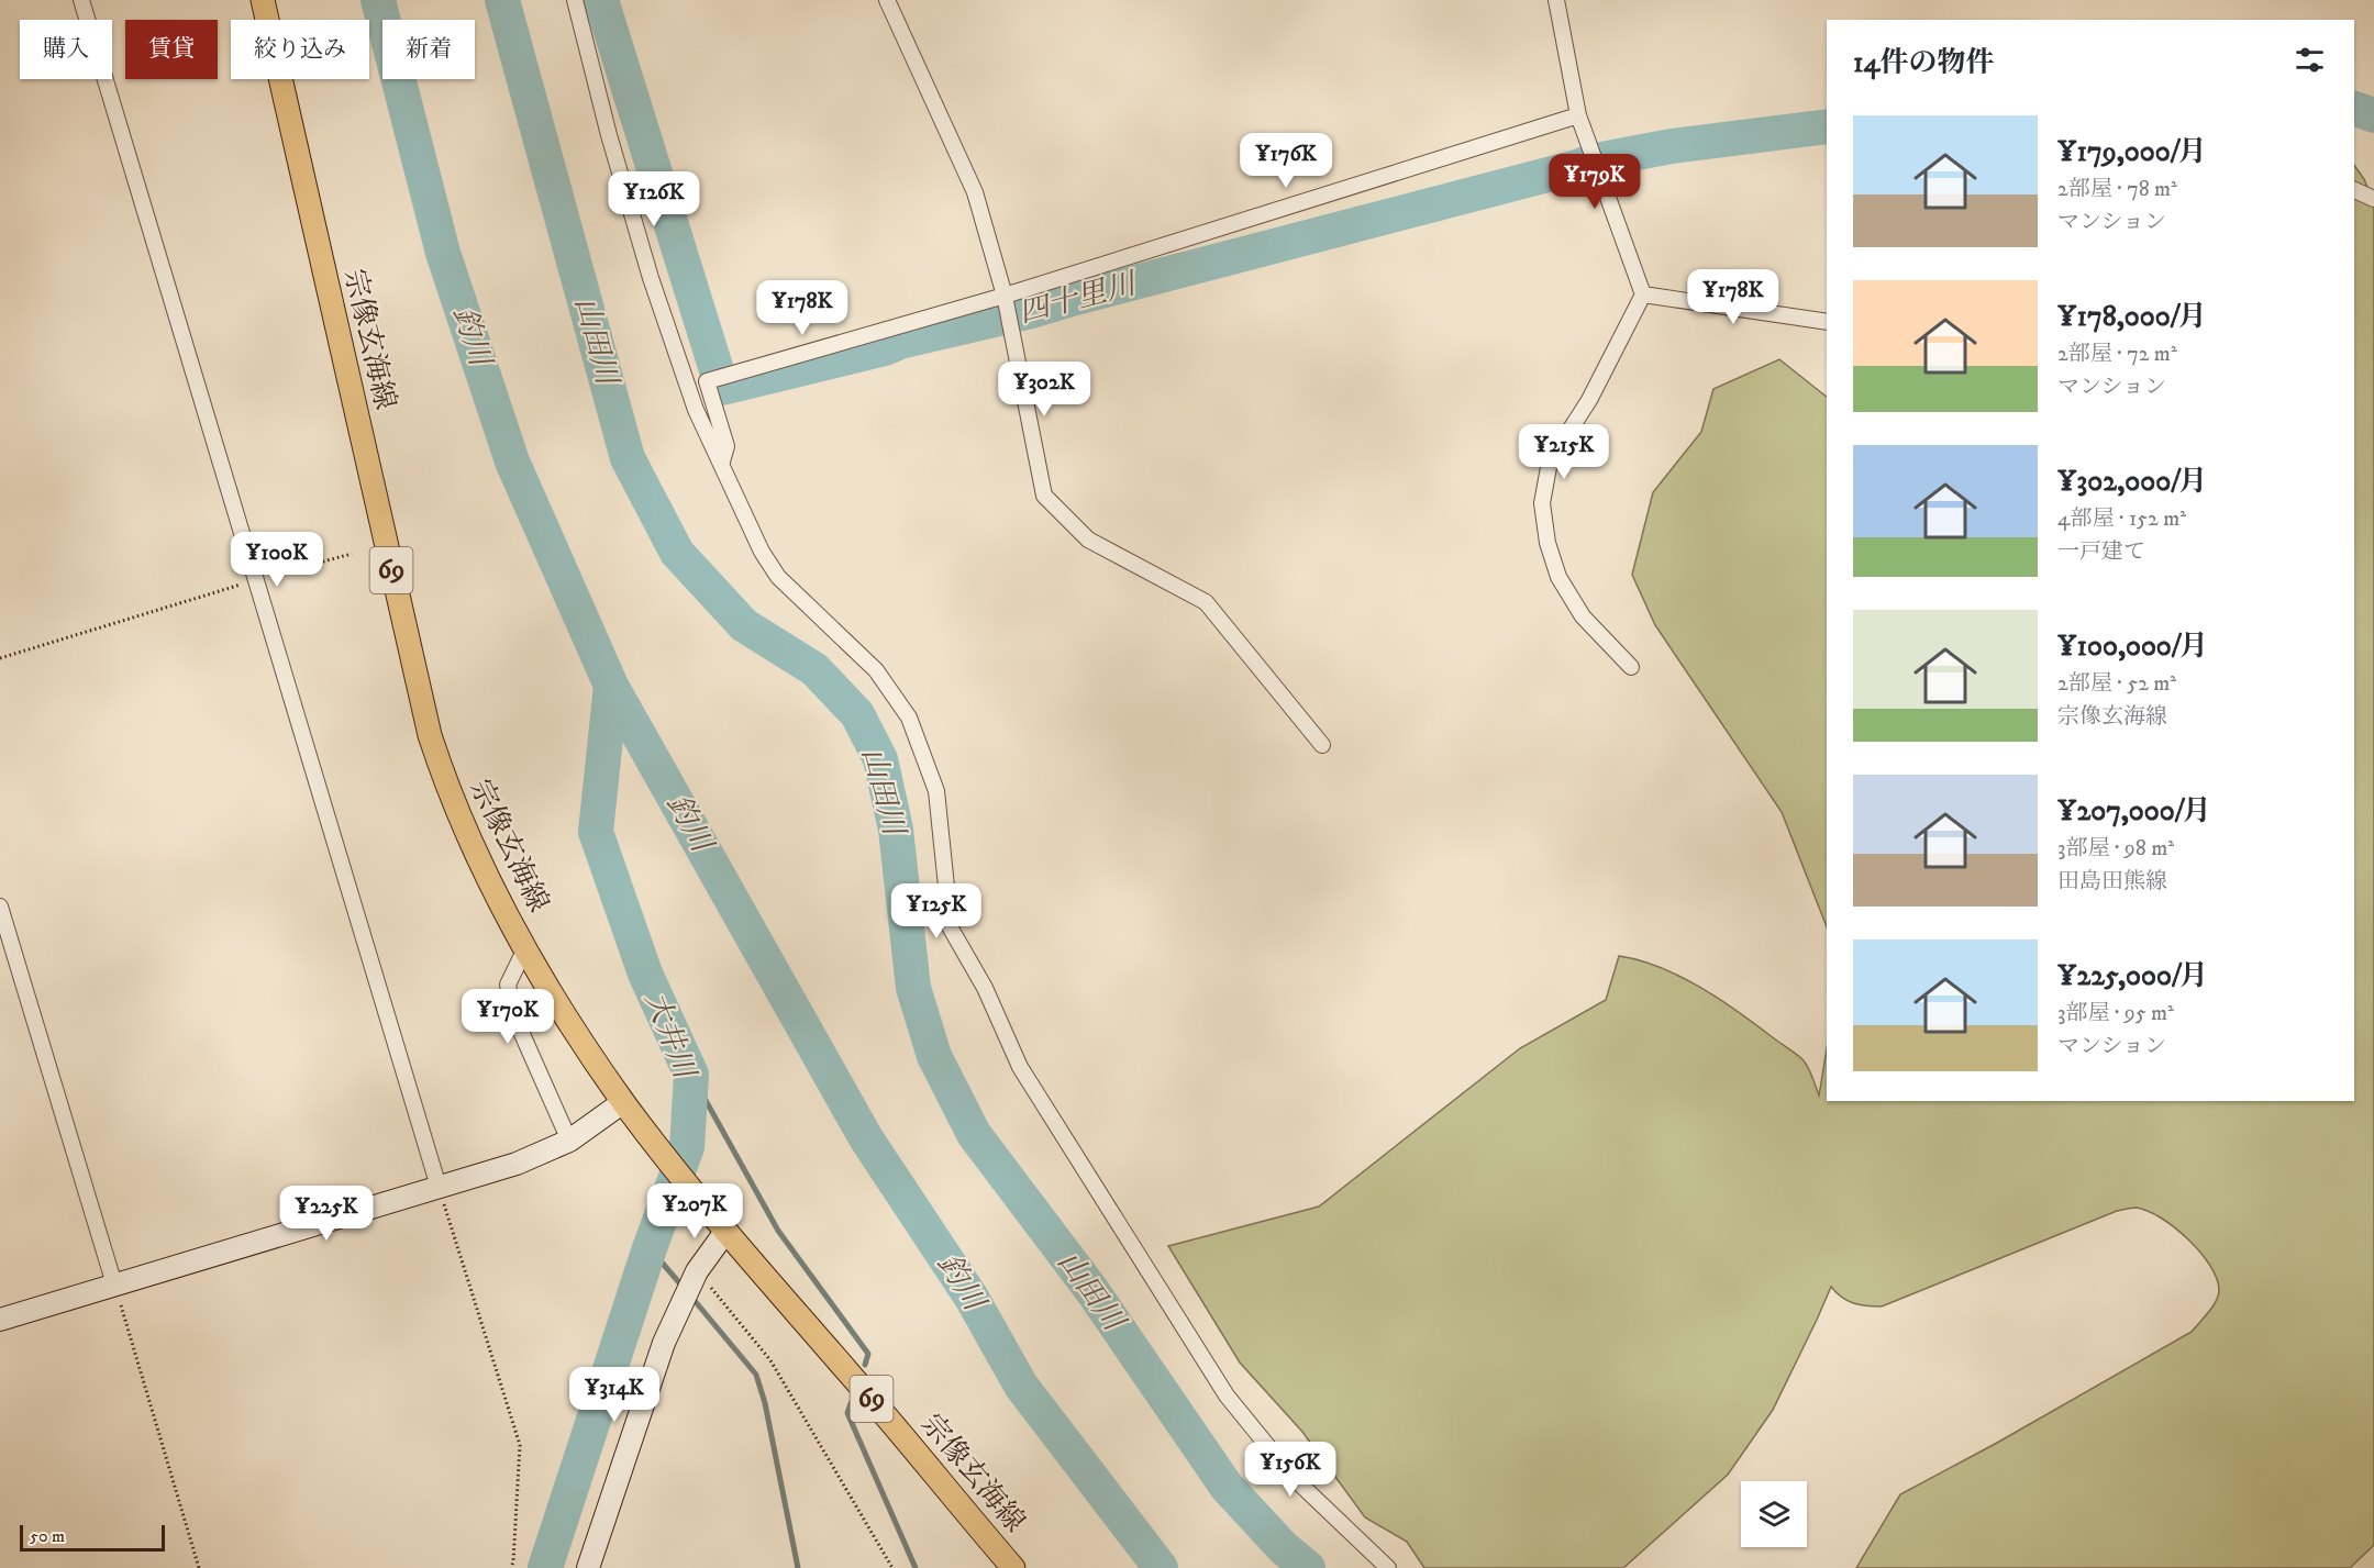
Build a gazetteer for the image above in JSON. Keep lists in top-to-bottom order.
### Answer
{
  "streets": {
    "main road": ["宗像玄海線", "69"]
  },
  "water": [
    "四十里川",
    "釣川",
    "山田川",
    "大井川"
  ],
  "scale_bar": "50 m",
  "page": {
    "chip": [
      "購入",
      "賃貸",
      "絞り込み",
      "新着"
    ],
    "heading": "14件の物件",
    "list": [
      {
        "name": "¥179,000/月",
        "note": "2部屋 · 78 m² · マンション"
      },
      {
        "name": "¥178,000/月",
        "note": "2部屋 · 72 m² · マンション"
      },
      {
        "name": "¥302,000/月",
        "note": "4部屋 · 152 m² · 一戸建て"
      },
      {
        "name": "¥100,000/月",
        "note": "2部屋 · 52 m² · 宗像玄海線"
      },
      {
        "name": "¥207,000/月",
        "note": "3部屋 · 98 m² · 田島田熊線"
      },
      {
        "name": "¥225,000/月",
        "note": "3部屋 · 95 m² · マンション"
      }
    ],
    "price": [
      "¥176K",
      "¥179K",
      "¥126K",
      "¥178K",
      "¥178K",
      "¥302K",
      "¥215K",
      "¥100K",
      "¥125K",
      "¥170K",
      "¥207K",
      "¥225K",
      "¥314K",
      "¥156K"
    ],
    "scale": "50 m"
  }
}
